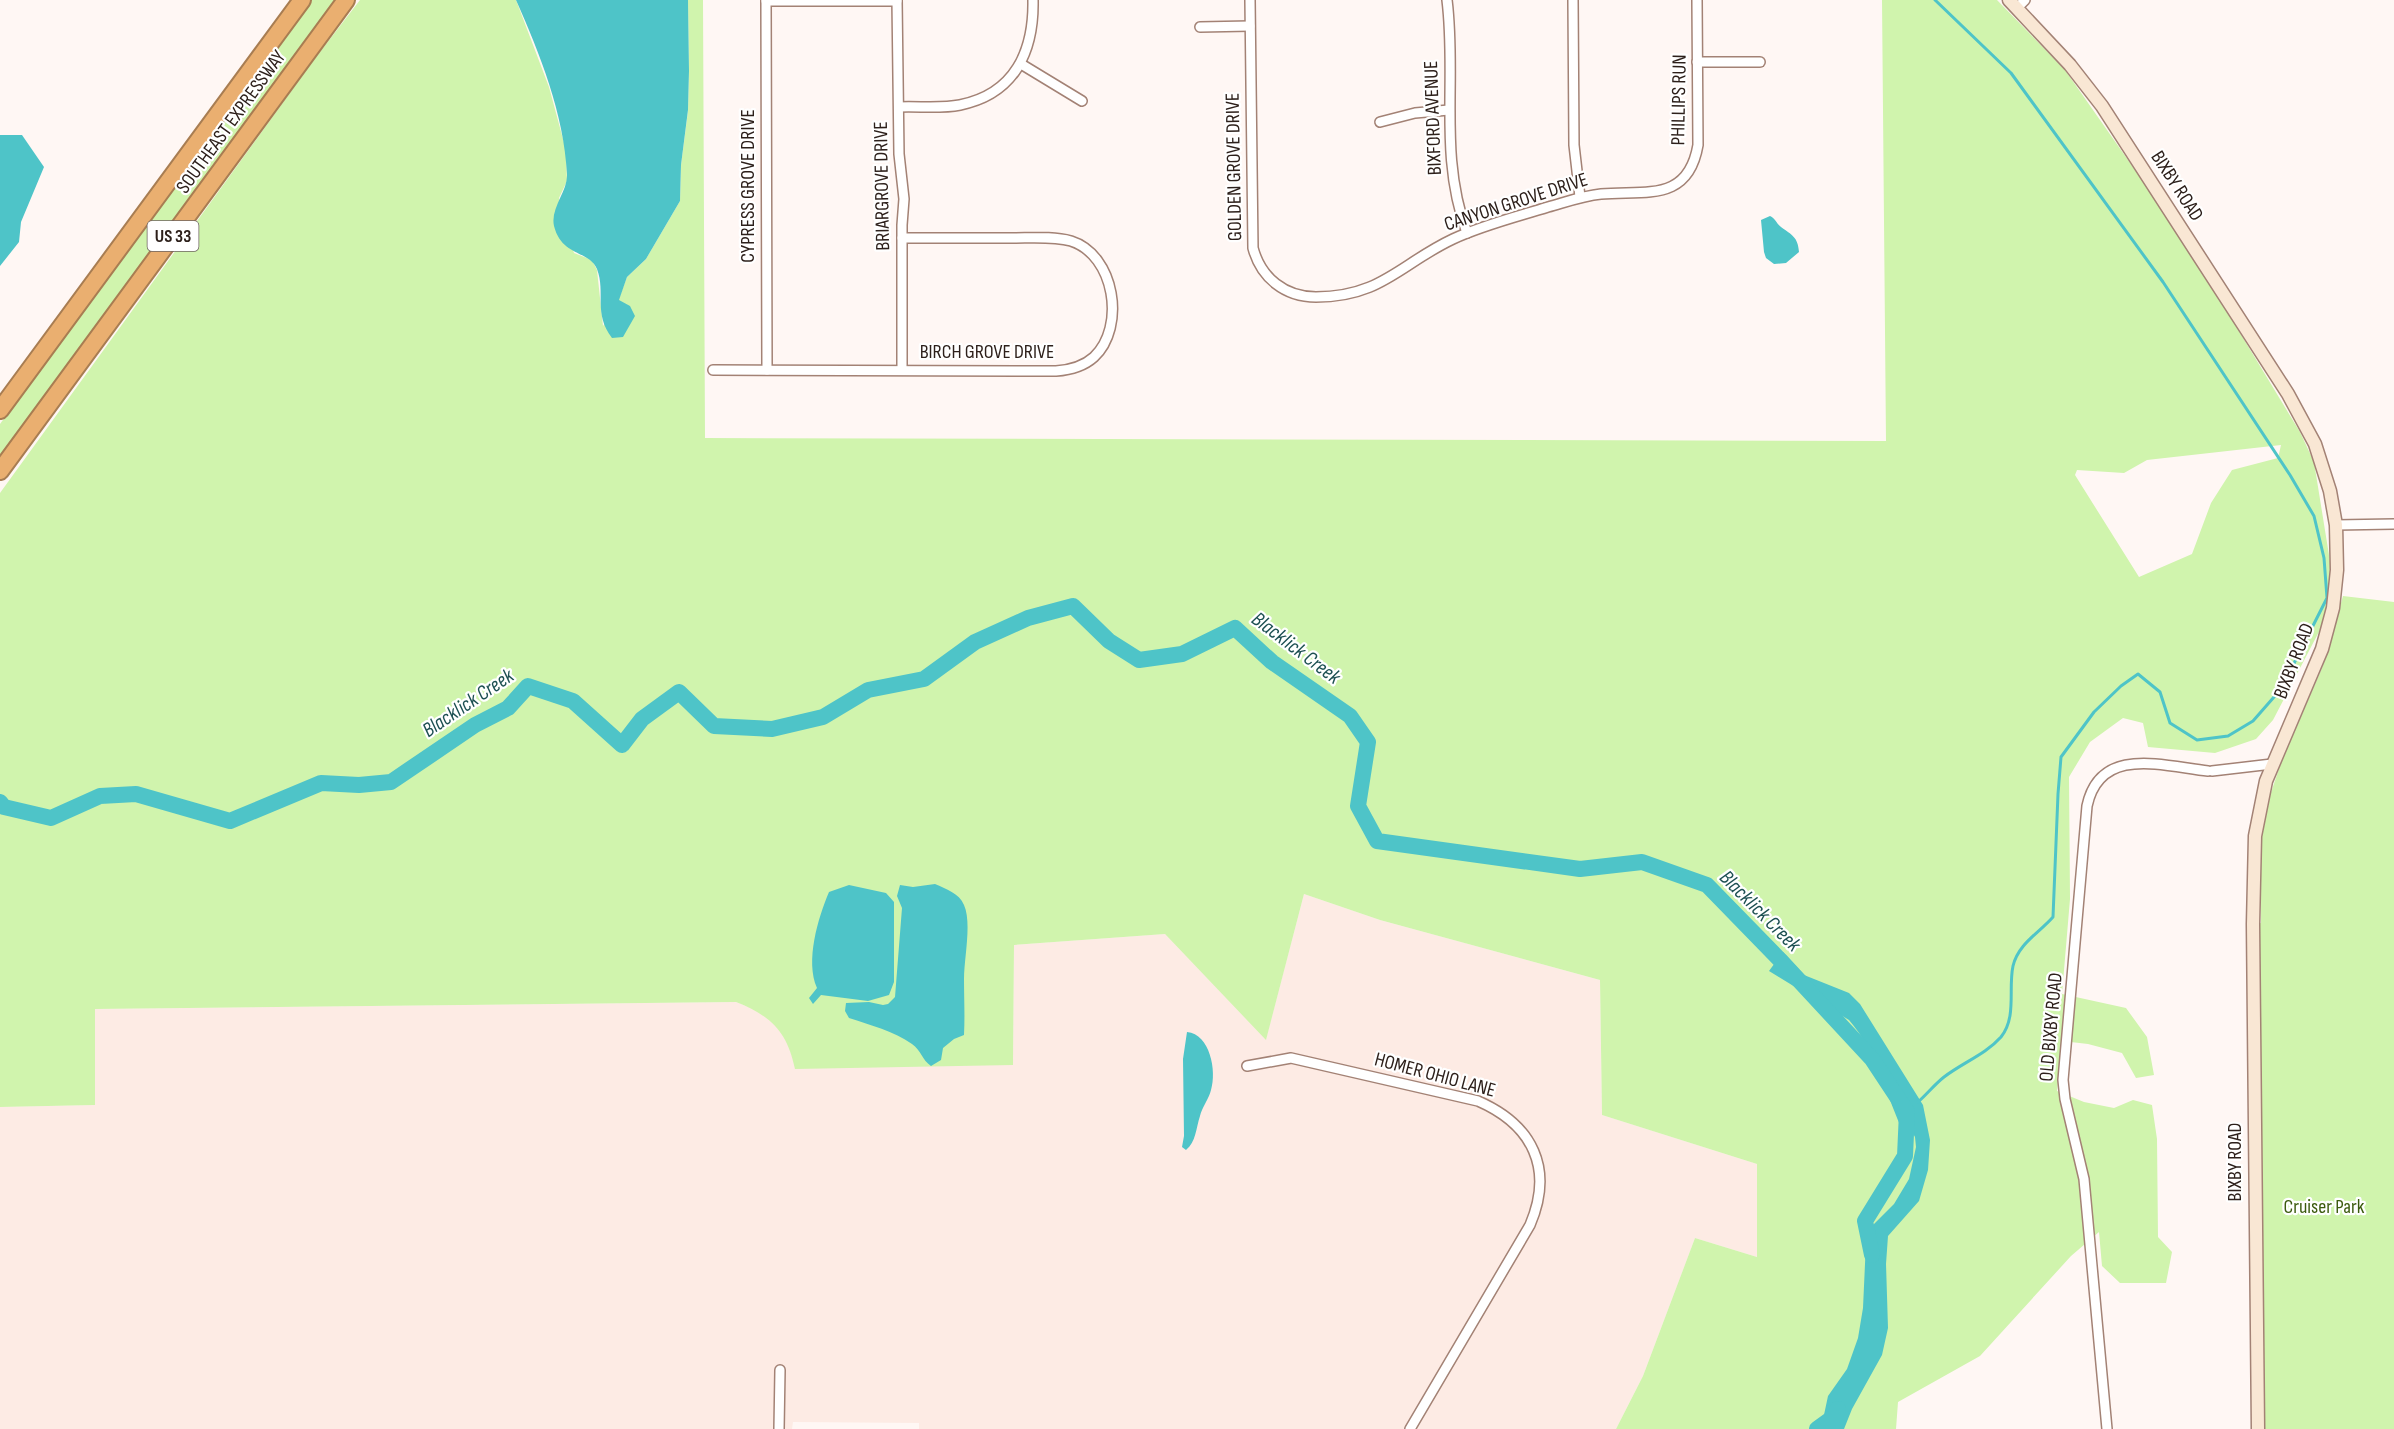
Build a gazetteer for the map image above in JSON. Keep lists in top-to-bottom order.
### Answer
{
  "streets": {
    "highway": ["SOUTHEAST EXPRESSWAY", "US 33"],
    "street": [
      "PHILLIPS RUN",
      "BIXFORD AVENUE",
      "GOLDEN GROVE DRIVE",
      "CYPRESS GROVE DRIVE",
      "BRIARGROVE DRIVE",
      "BIXBY ROAD",
      "CANYON GROVE DRIVE",
      "BIRCH GROVE DRIVE",
      "OLD BIXBY ROAD",
      "HOMER OHIO LANE"
    ]
  },
  "crossings": [
    ["PHILLIPS RUN", "CANYON GROVE DRIVE"],
    ["BIXFORD AVENUE", "CANYON GROVE DRIVE"],
    ["GOLDEN GROVE DRIVE", "CANYON GROVE DRIVE"],
    ["CYPRESS GROVE DRIVE", "BIRCH GROVE DRIVE"],
    ["BRIARGROVE DRIVE", "BIRCH GROVE DRIVE"],
    ["BIXBY ROAD", "OLD BIXBY ROAD"]
  ],
  "water": ["Blacklick Creek"],
  "parks": ["Cruiser Park"]
}
